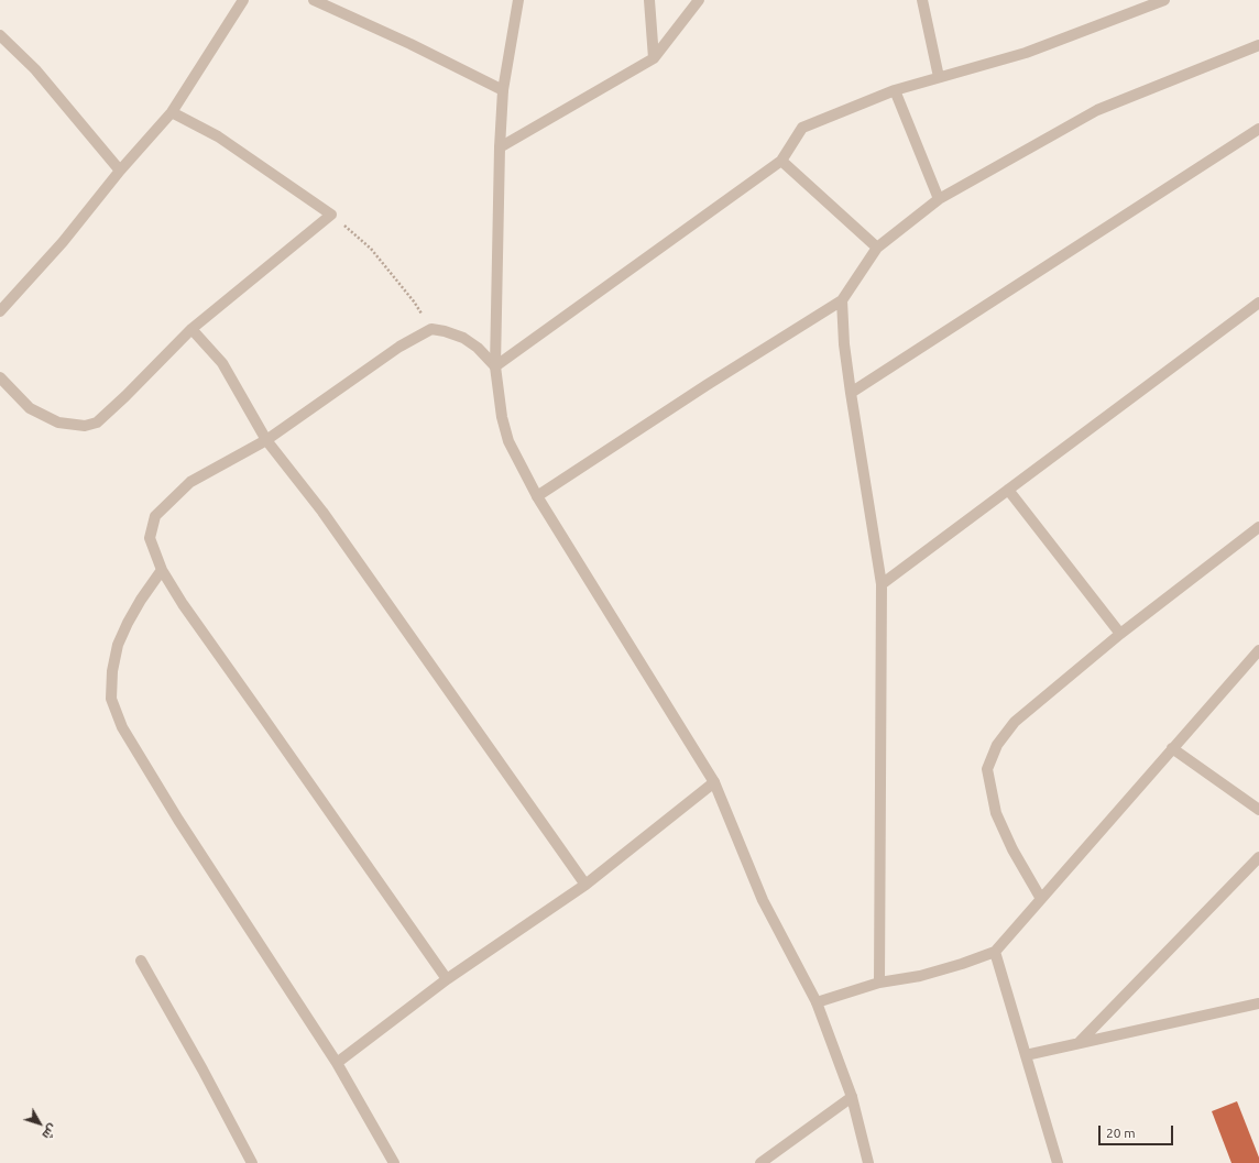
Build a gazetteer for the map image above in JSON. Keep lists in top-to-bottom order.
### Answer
{
  "scale_bar": "20 m",
  "north": "bottom right"
}
